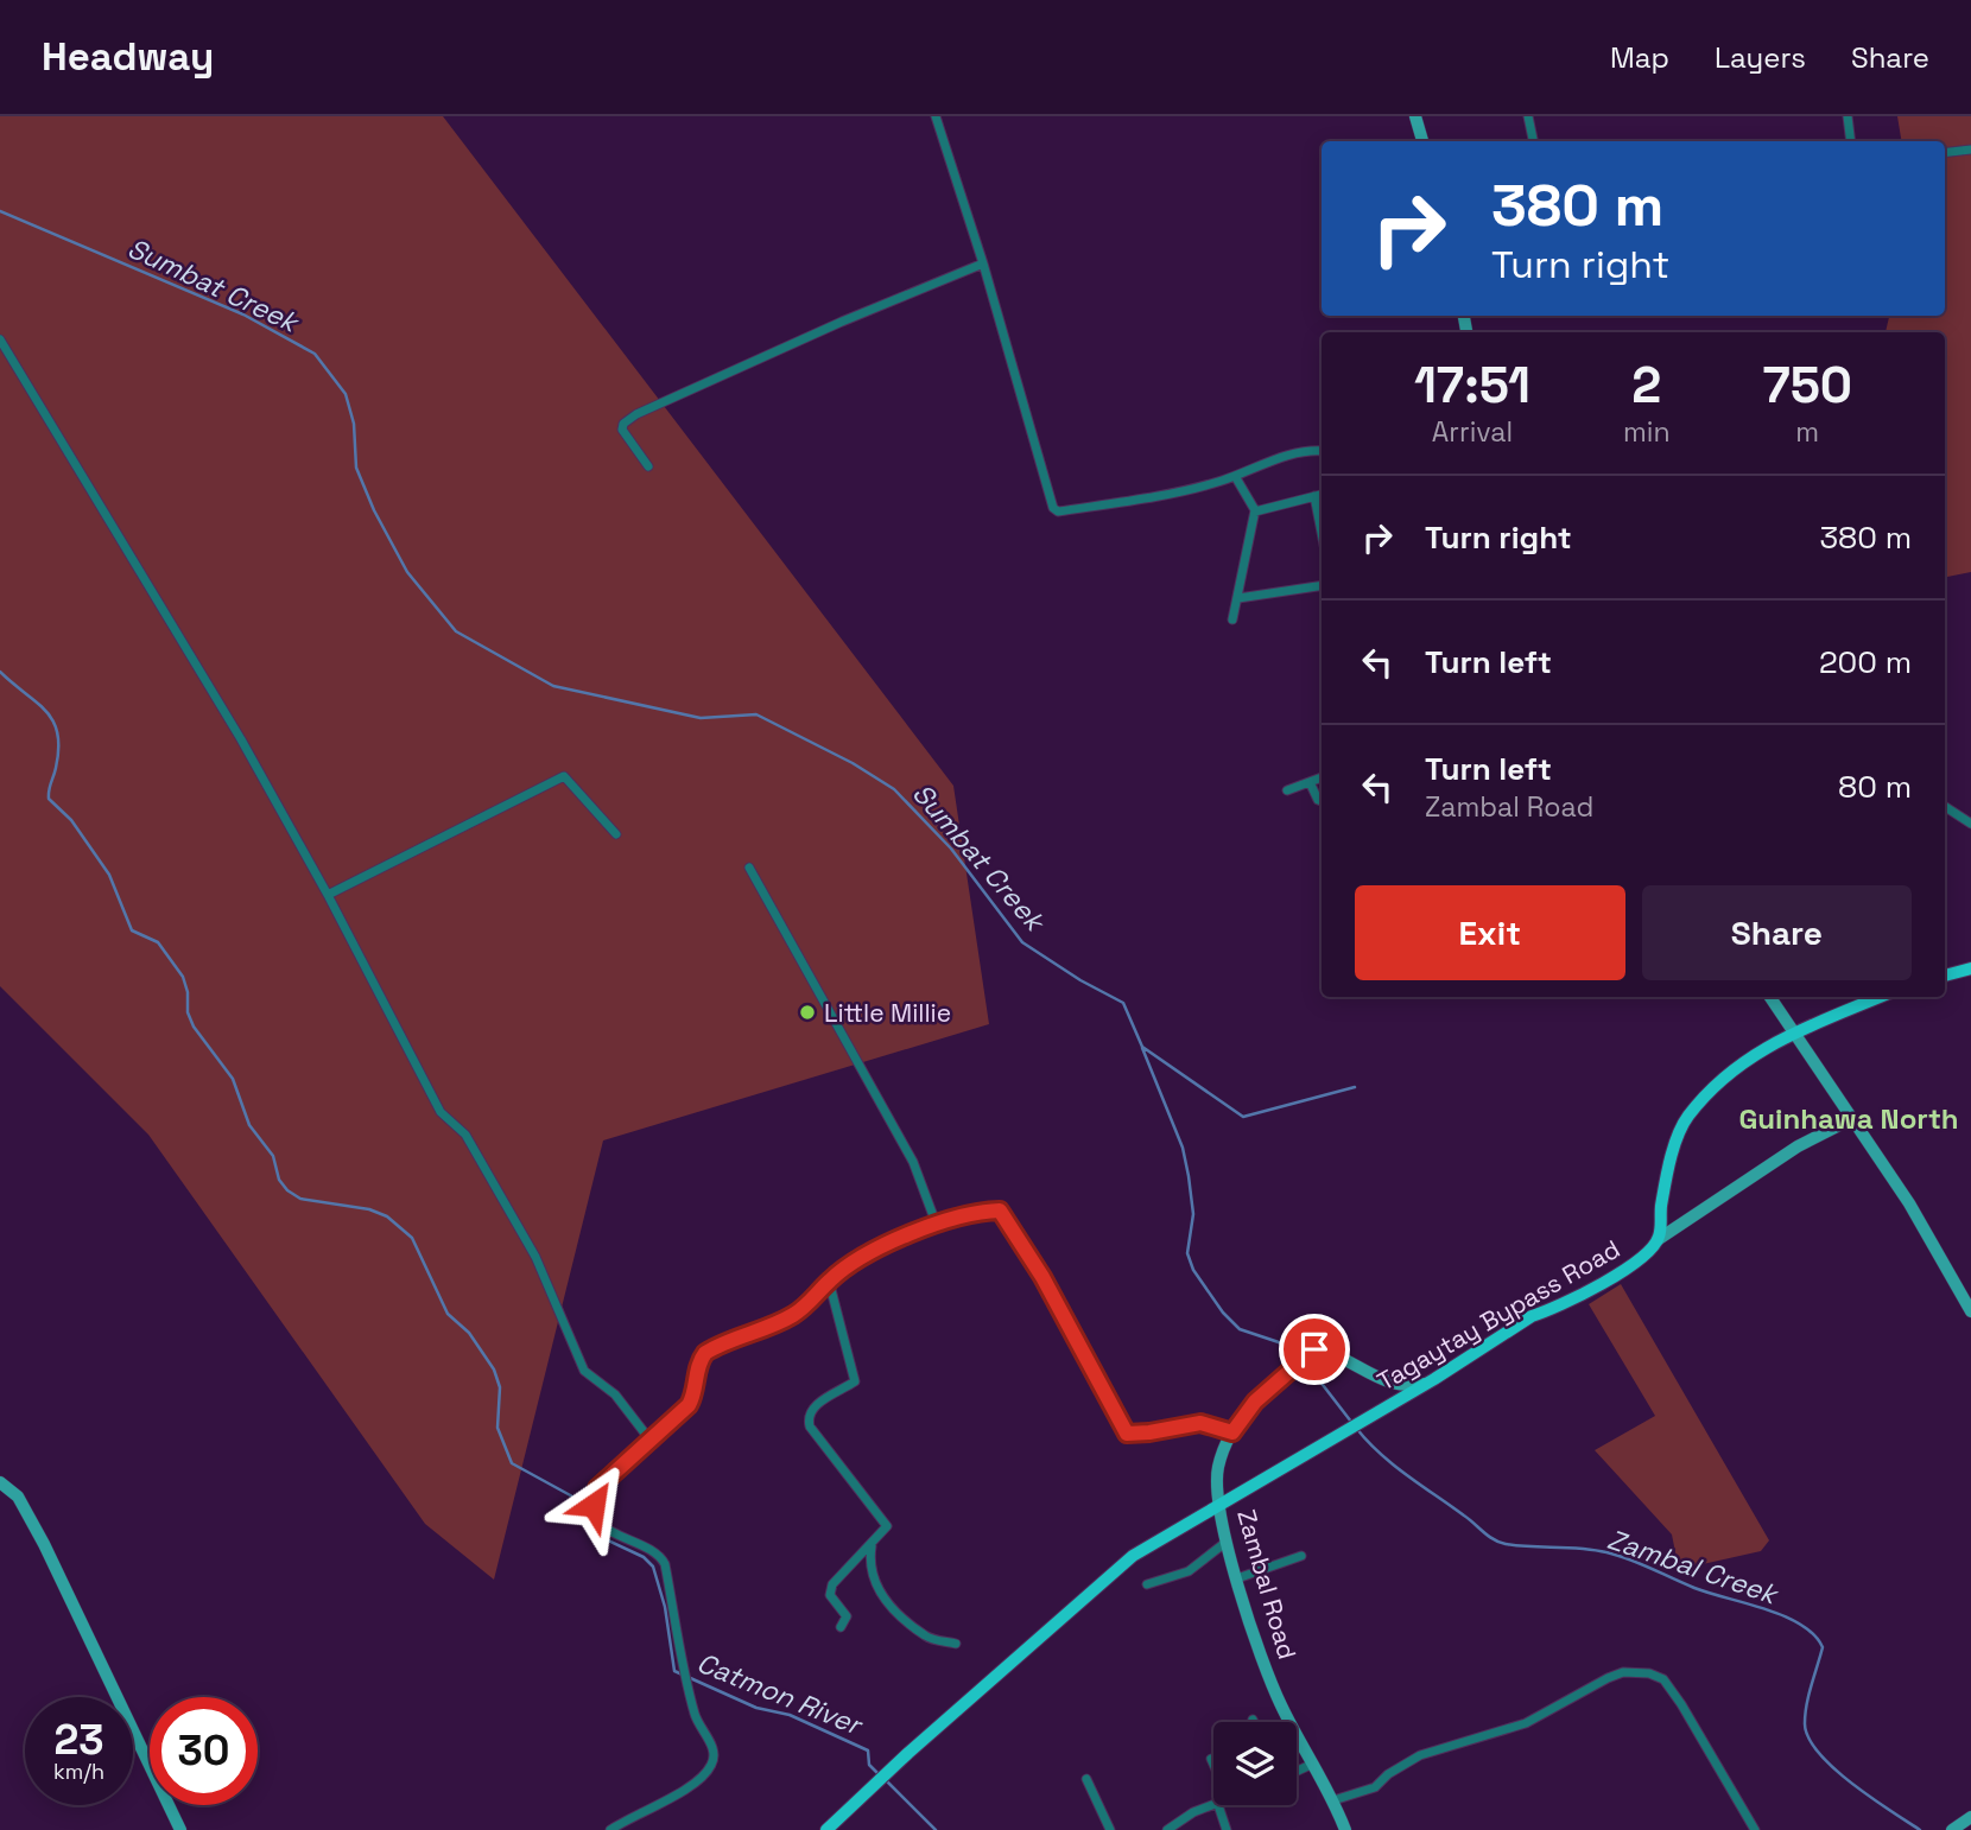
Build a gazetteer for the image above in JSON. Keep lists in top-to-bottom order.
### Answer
{
  "streets": {
    "main road": ["Tagaytay Bypass Road"],
    "street": ["Zambal Road"]
  },
  "crossings": [
    ["Tagaytay Bypass Road", "Zambal Road"]
  ],
  "districts": ["Guinhawa North"],
  "water": ["Sumbat Creek", "Zambal Creek", "Catmon River"],
  "places": ["Little Millie"],
  "page": {
    "header": "Headway",
    "nav": ["Map", "Layers", "Share"],
    "turn": ["380 m", "Turn right"],
    "eta": [
      "17:51",
      "Arrival",
      "2",
      "min",
      "750",
      "m"
    ],
    "list": [
      {
        "name": "Turn right",
        "value": "380 m"
      },
      {
        "name": "Turn left",
        "value": "200 m"
      },
      {
        "name": "Turn left",
        "note": "Zambal Road",
        "value": "80 m"
      }
    ],
    "buttons": ["Exit", "Share"],
    "speed": "23 km/h",
    "limit": "30"
  }
}
